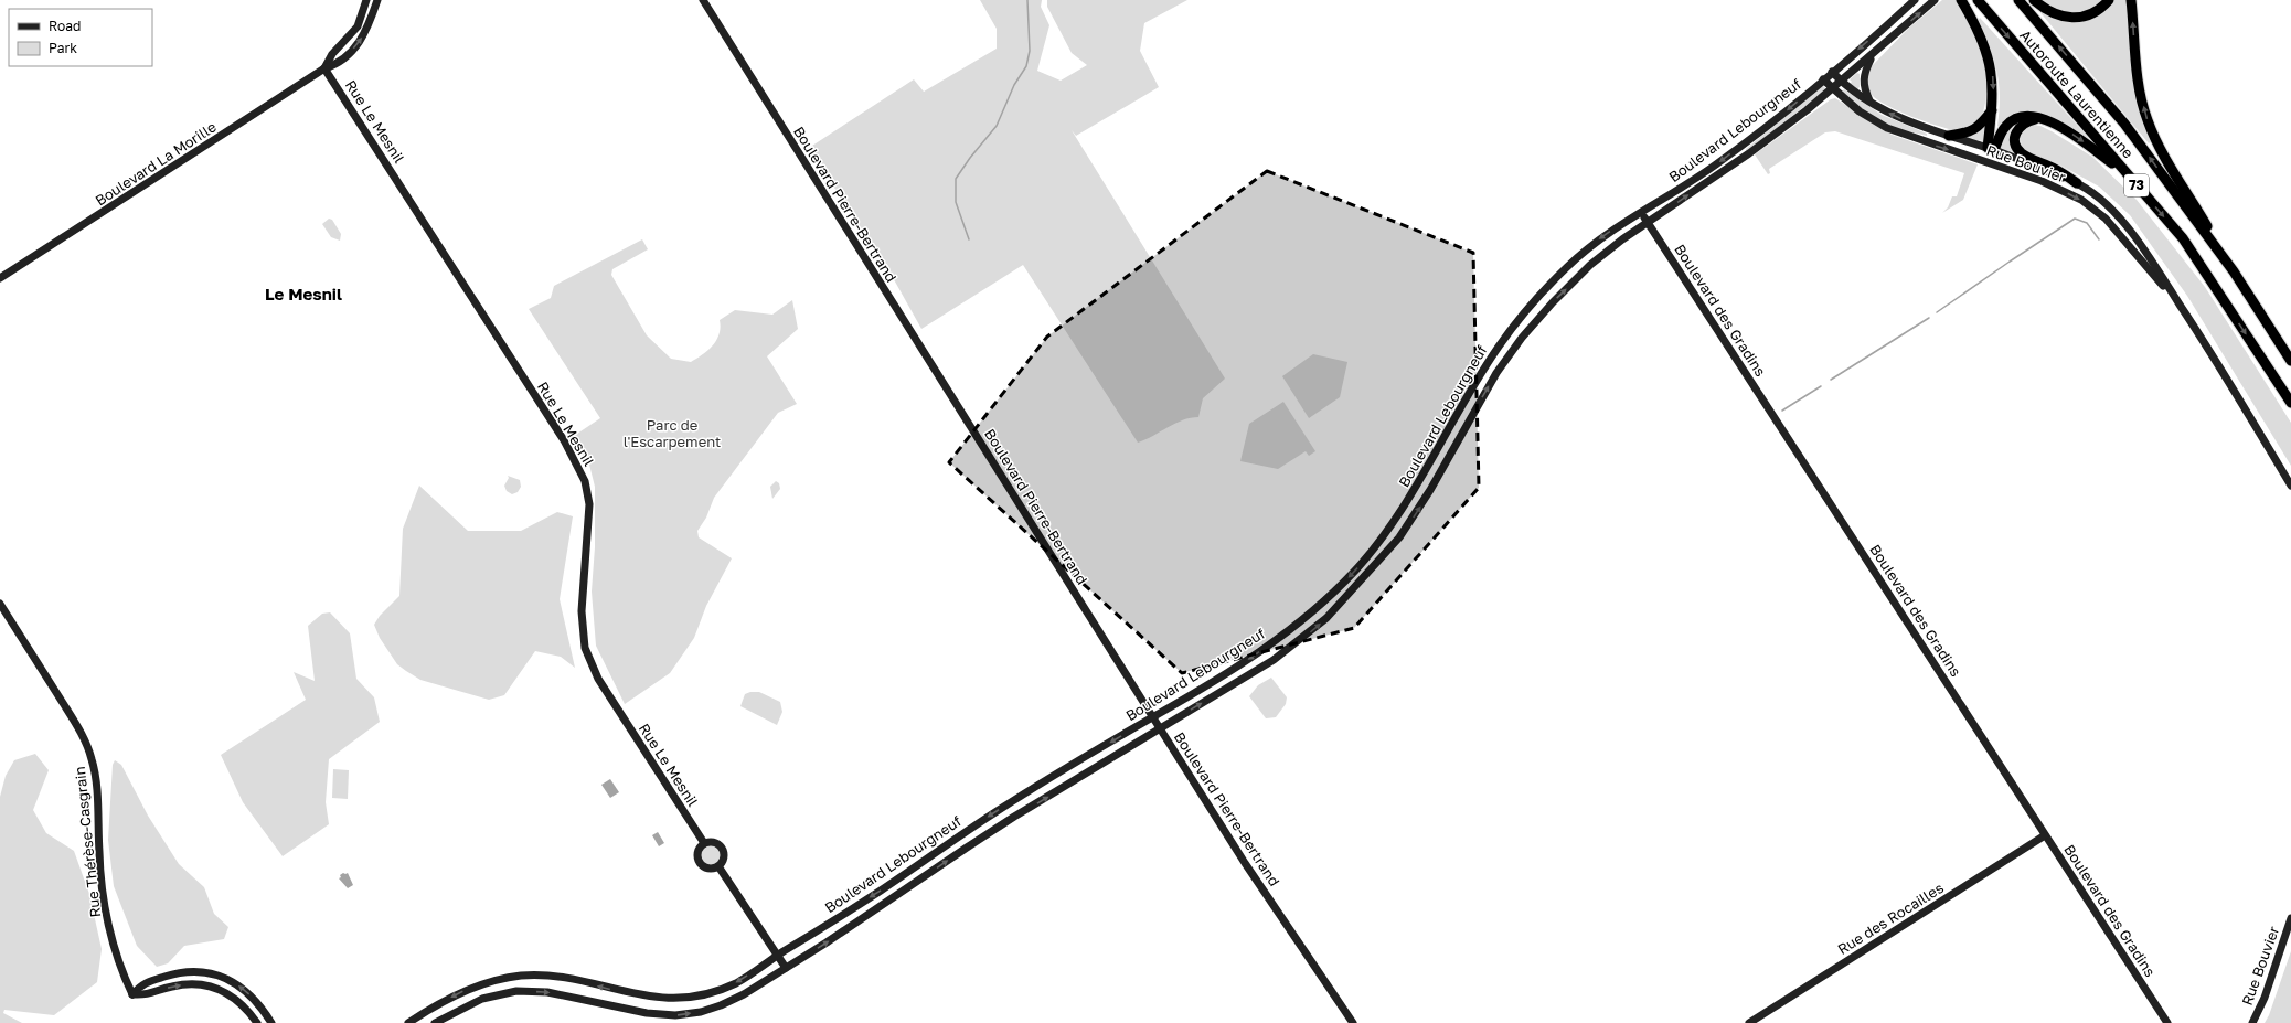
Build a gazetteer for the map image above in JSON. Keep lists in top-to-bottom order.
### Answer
{
  "streets": {
    "highway": ["Autoroute Laurentienne", "73"],
    "main road": [
      "Rue Le Mesnil",
      "Boulevard Lebourgneuf",
      "Boulevard La Morille",
      "Rue Bouvier",
      "Boulevard Pierre-Bertrand",
      "Boulevard des Gradins",
      "Rue Thérèse-Casgrain",
      "Rue des Rocailles"
    ]
  },
  "crossings": [
    ["Rue Le Mesnil", "Boulevard La Morille"],
    ["Boulevard Lebourgneuf", "Rue Bouvier"],
    ["Boulevard Lebourgneuf", "Boulevard Pierre-Bertrand"],
    ["Boulevard Lebourgneuf", "Boulevard des Gradins"],
    ["Boulevard des Gradins", "Rue des Rocailles"]
  ],
  "districts": ["Le Mesnil"],
  "parks": ["Parc de l'Escarpement"],
  "legend": ["Road", "Park"]
}
